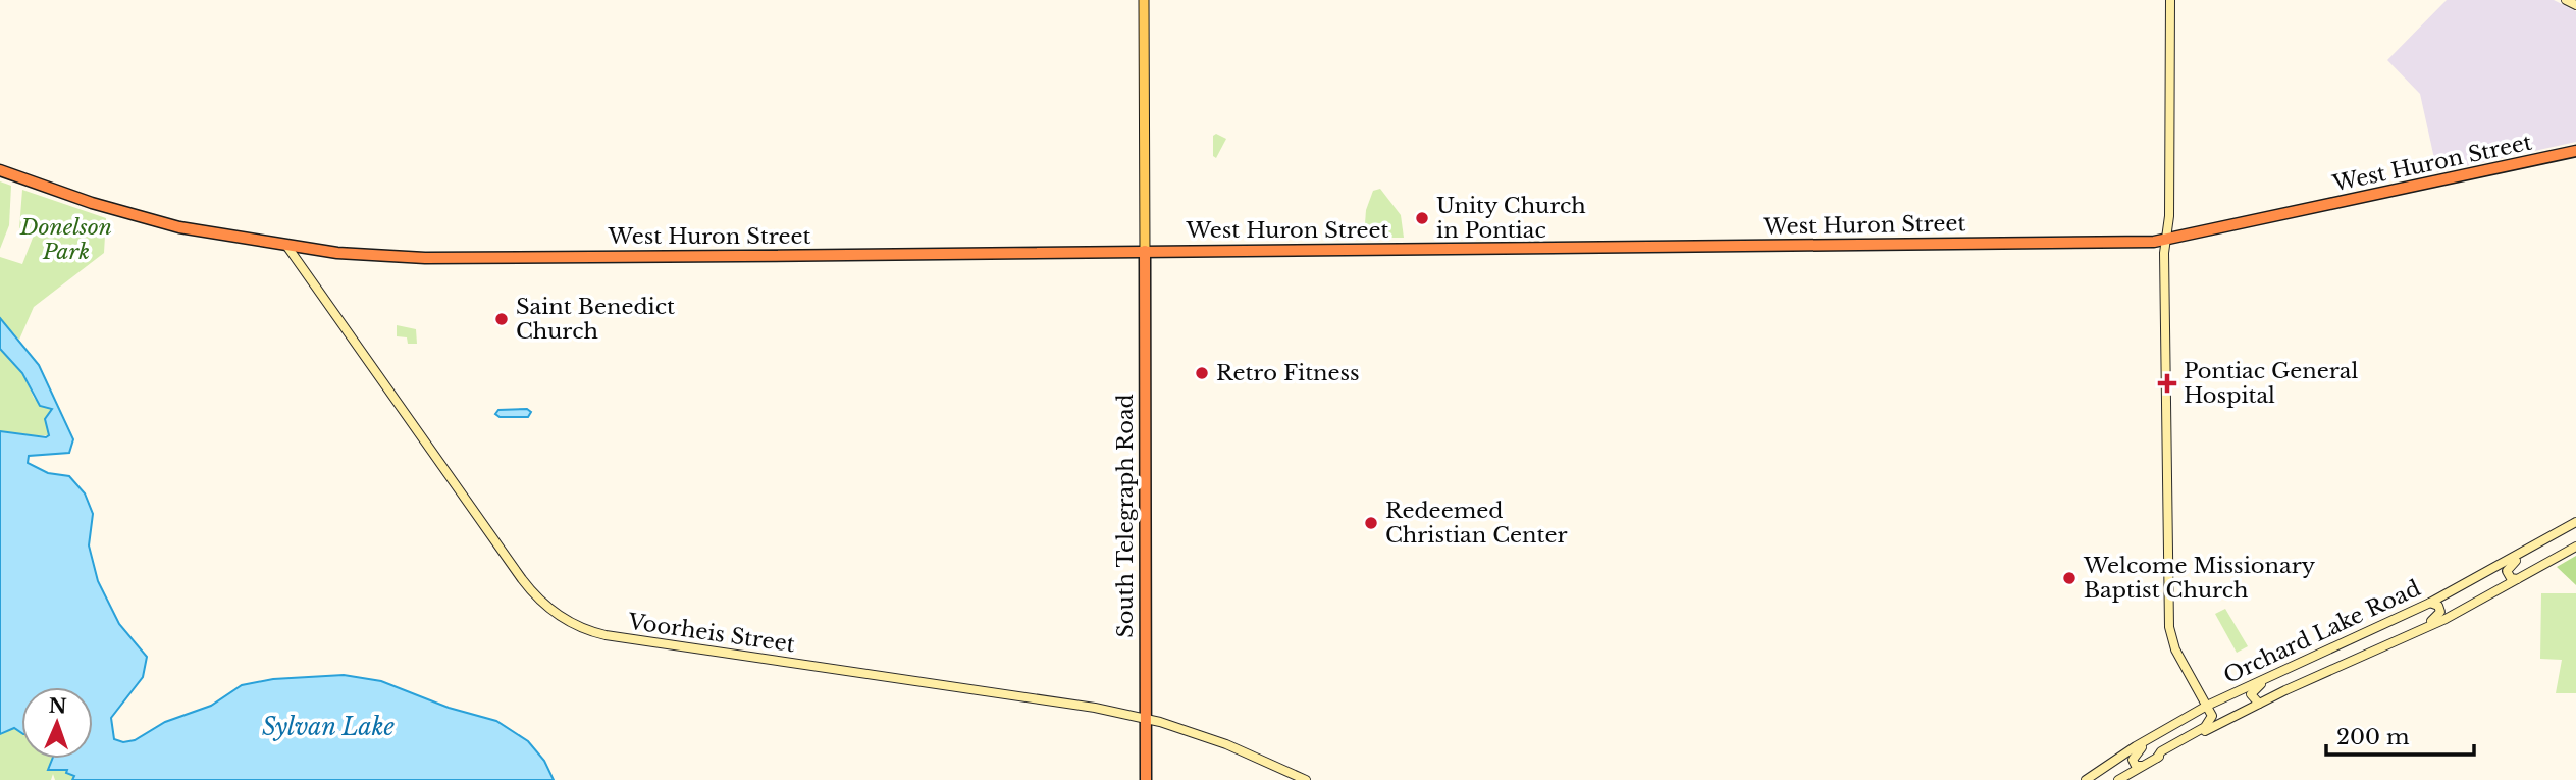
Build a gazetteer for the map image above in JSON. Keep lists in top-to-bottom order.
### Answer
{
  "streets": {
    "highway": ["West Huron Street", "South Telegraph Road"],
    "street": ["Orchard Lake Road", "Voorheis Street"]
  },
  "crossings": [
    ["West Huron Street", "South Telegraph Road"],
    ["West Huron Street", "Voorheis Street"],
    ["South Telegraph Road", "Voorheis Street"]
  ],
  "water": ["Sylvan Lake"],
  "parks": ["Donelson Park"],
  "places": {
    "other": [
      "Unity Church in Pontiac",
      "Saint Benedict Church",
      "Retro Fitness",
      "Redeemed Christian Center",
      "Welcome Missionary Baptist Church"
    ],
    "health": ["Pontiac General Hospital"]
  },
  "scale_bar": "200 m",
  "north": "top"
}
